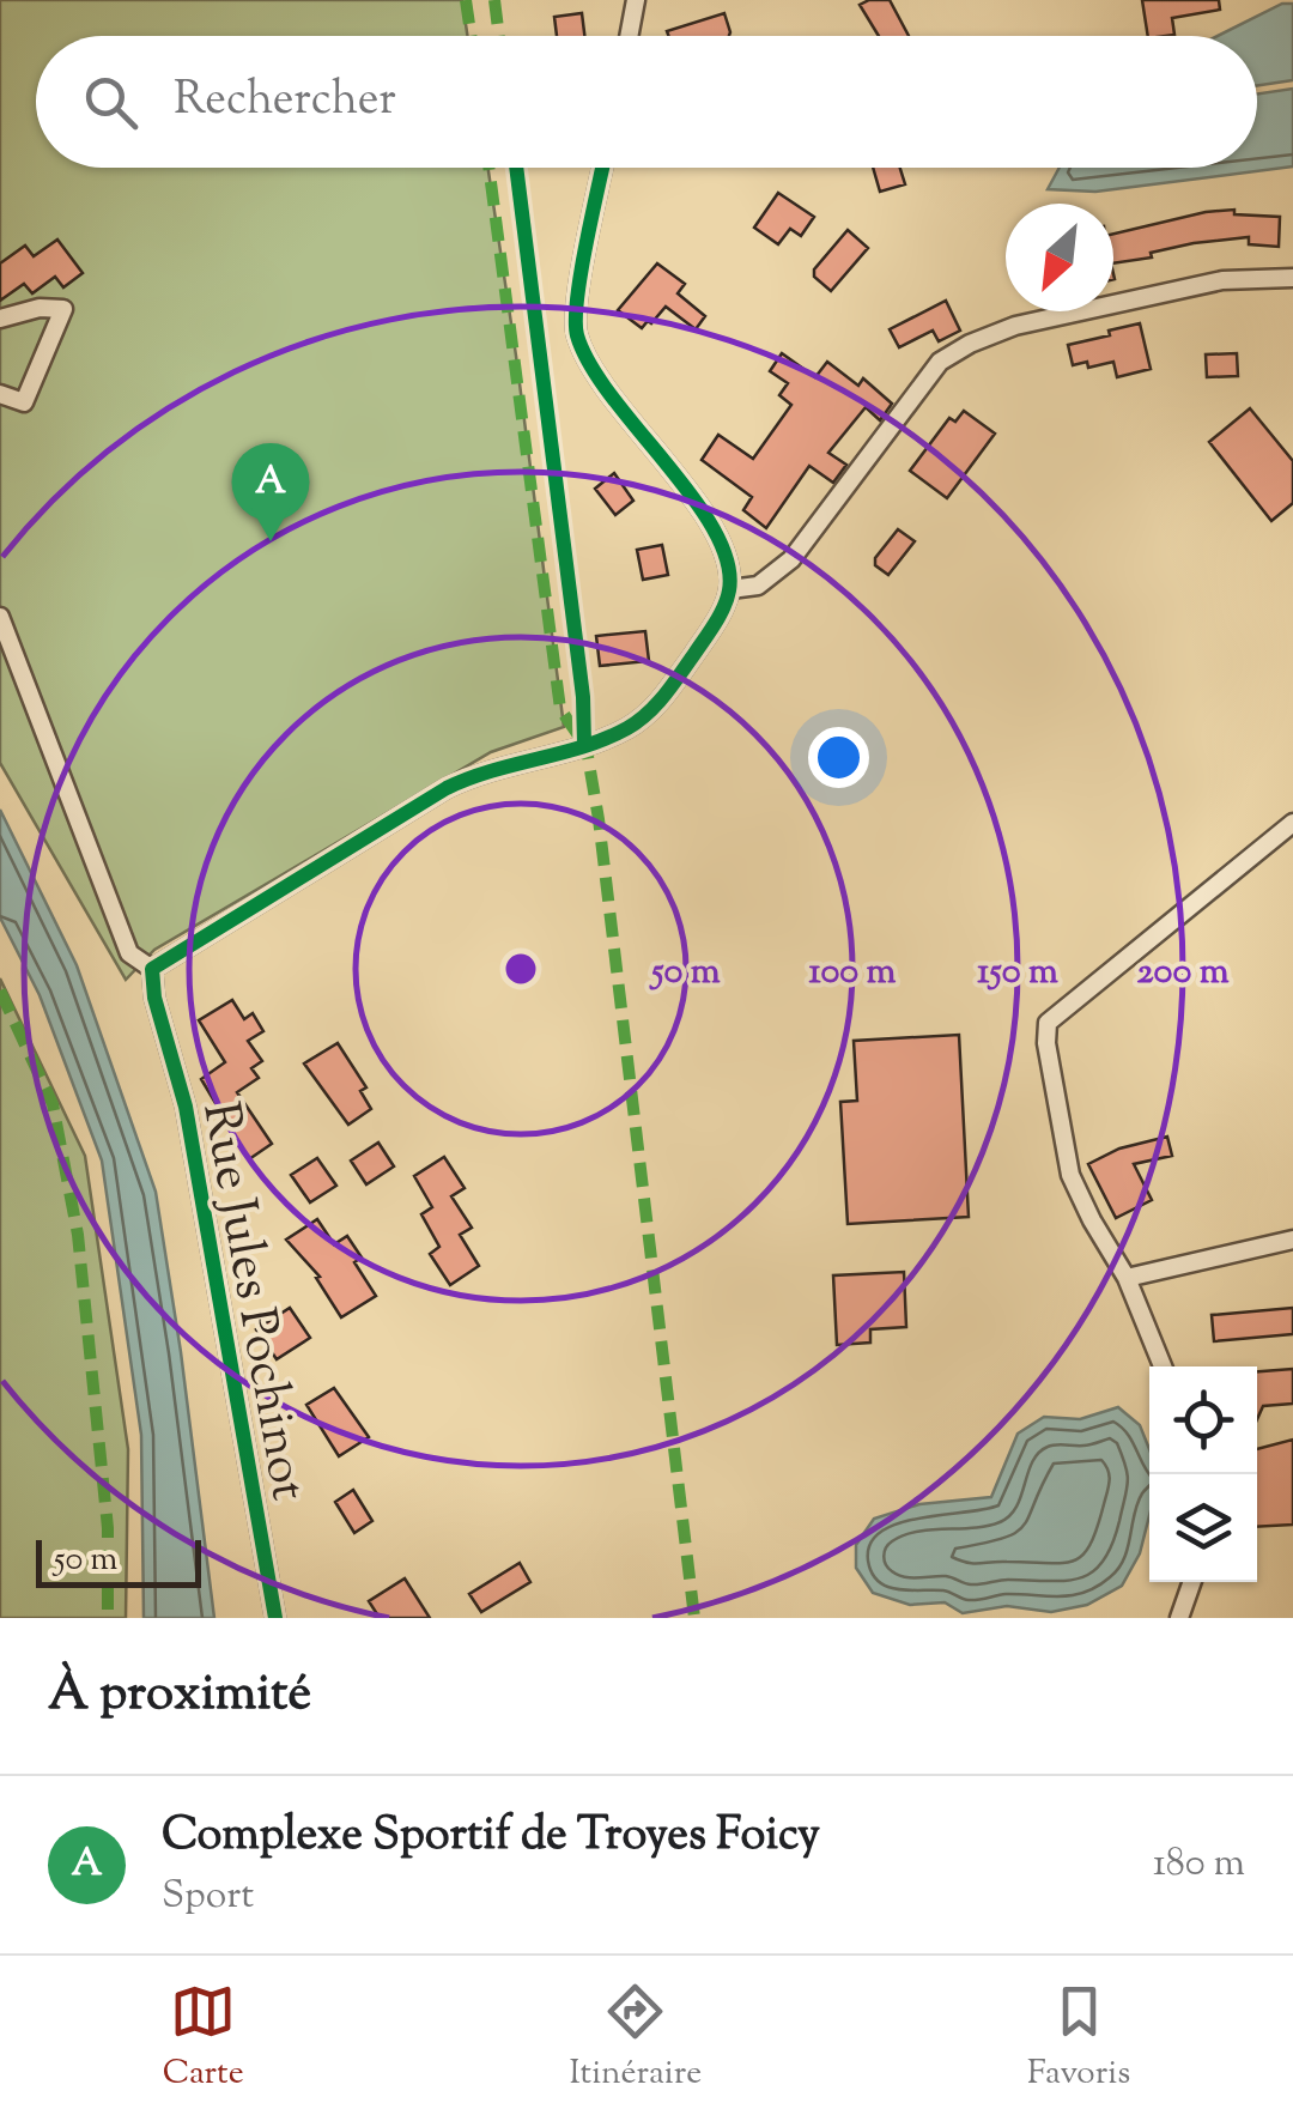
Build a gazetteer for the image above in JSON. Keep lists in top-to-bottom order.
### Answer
{
  "streets": {
    "street": ["Rue Jules Pochinot"]
  },
  "scale_bar": "50 m",
  "north": "bottom left",
  "page": {
    "search": "Rechercher",
    "pins": "A",
    "scale": "50 m",
    "heading": "À proximité",
    "list": [
      {
        "mark": "A",
        "name": "Complexe Sportif de Troyes Foicy",
        "note": "Sport",
        "value": "180 m"
      }
    ],
    "nav": ["Carte", "Itinéraire", "Favoris"]
  },
  "rings": [
    "50 m",
    "100 m",
    "150 m",
    "200 m"
  ]
}
